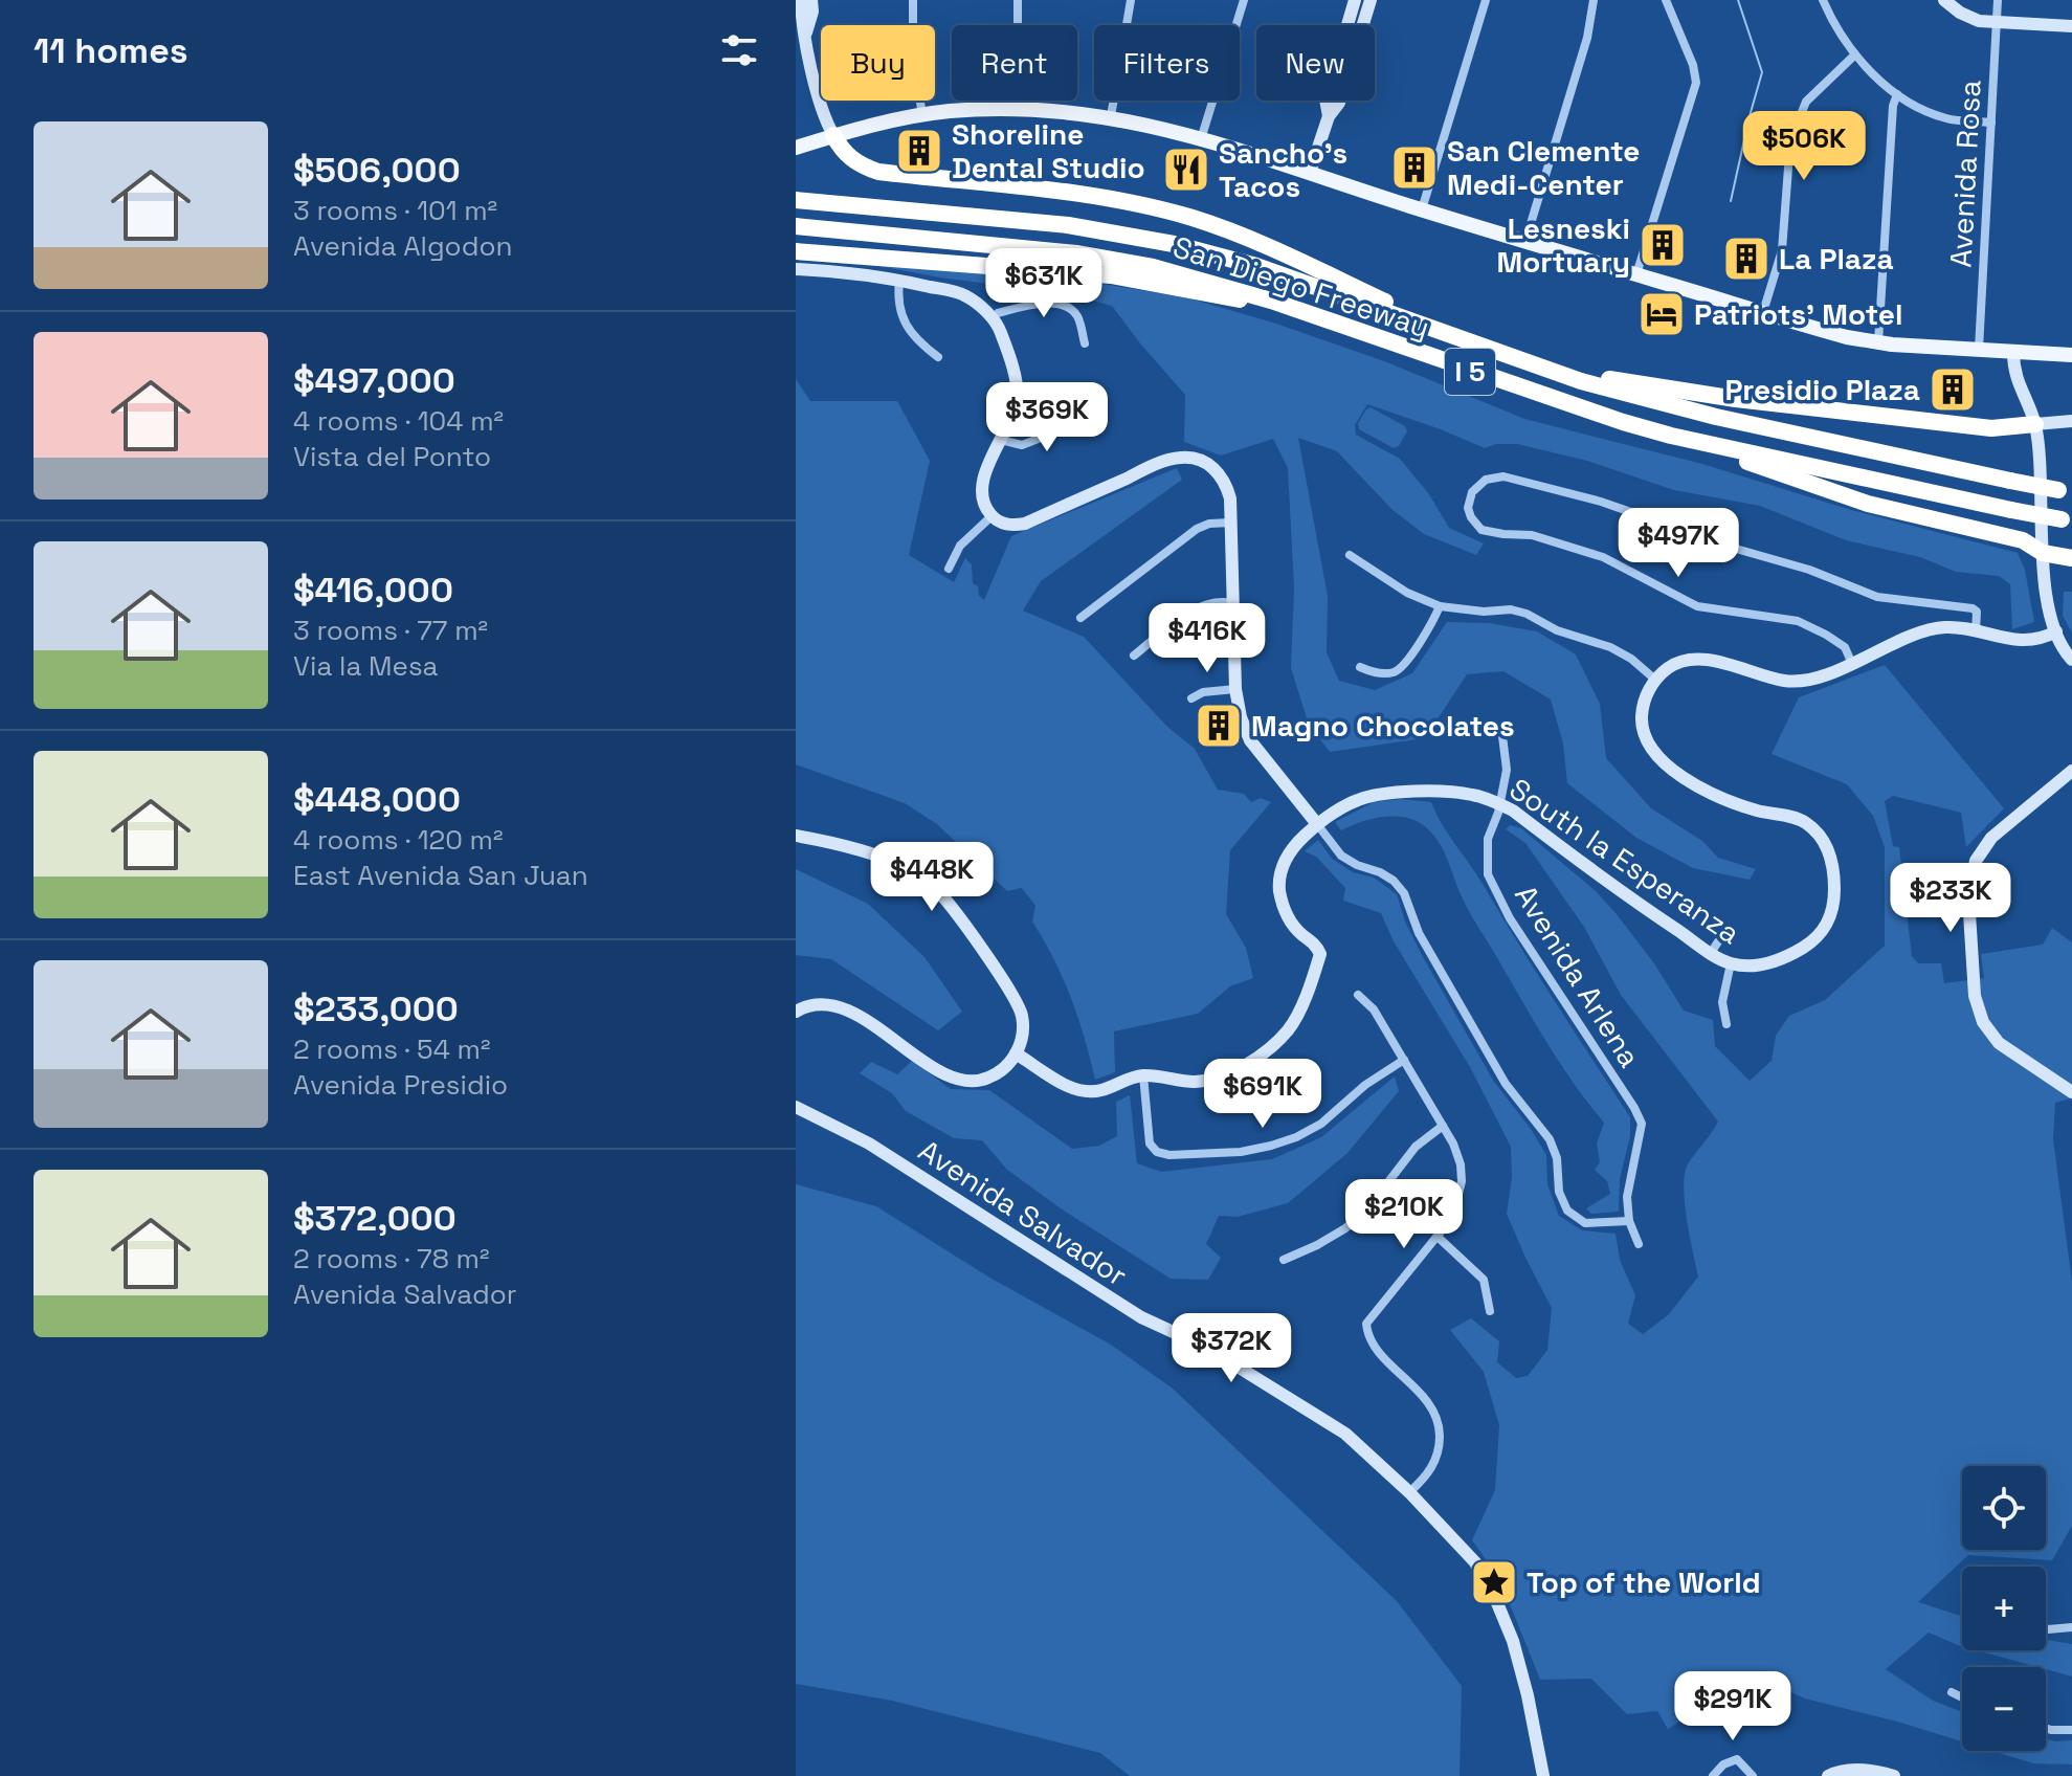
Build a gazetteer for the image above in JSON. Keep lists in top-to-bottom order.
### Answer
{
  "streets": {
    "highway": ["San Diego Freeway", "I 5"],
    "street": [
      "Avenida Rosa",
      "South la Esperanza",
      "Avenida Arlena",
      "Avenida Salvador"
    ]
  },
  "crossings": [
    ["South la Esperanza", "Avenida Arlena"]
  ],
  "places": {
    "building": [
      "Shoreline Dental Studio",
      "San Clemente Medi-Center",
      "Lesneski Mortuary",
      "La Plaza",
      "Presidio Plaza",
      "Magno Chocolates"
    ],
    "restaurant": ["Sancho's Tacos"],
    "hotel": ["Patriots' Motel"],
    "place": ["Top of the World"]
  },
  "page": {
    "heading": "11 homes",
    "chip": [
      "Buy",
      "Rent",
      "Filters",
      "New"
    ],
    "list": [
      {
        "name": "$506,000",
        "note": "3 rooms · 101 m² · Avenida Algodon"
      },
      {
        "name": "$497,000",
        "note": "4 rooms · 104 m² · Vista del Ponto"
      },
      {
        "name": "$416,000",
        "note": "3 rooms · 77 m² · Via la Mesa"
      },
      {
        "name": "$448,000",
        "note": "4 rooms · 120 m² · East Avenida San Juan"
      },
      {
        "name": "$233,000",
        "note": "2 rooms · 54 m² · Avenida Presidio"
      },
      {
        "name": "$372,000",
        "note": "2 rooms · 78 m² · Avenida Salvador"
      }
    ],
    "price": [
      "$506K",
      "$631K",
      "$369K",
      "$497K",
      "$416K",
      "$448K",
      "$233K",
      "$691K",
      "$210K",
      "$372K",
      "$291K"
    ],
    "map_buttons": ["+", "−"]
  }
}
